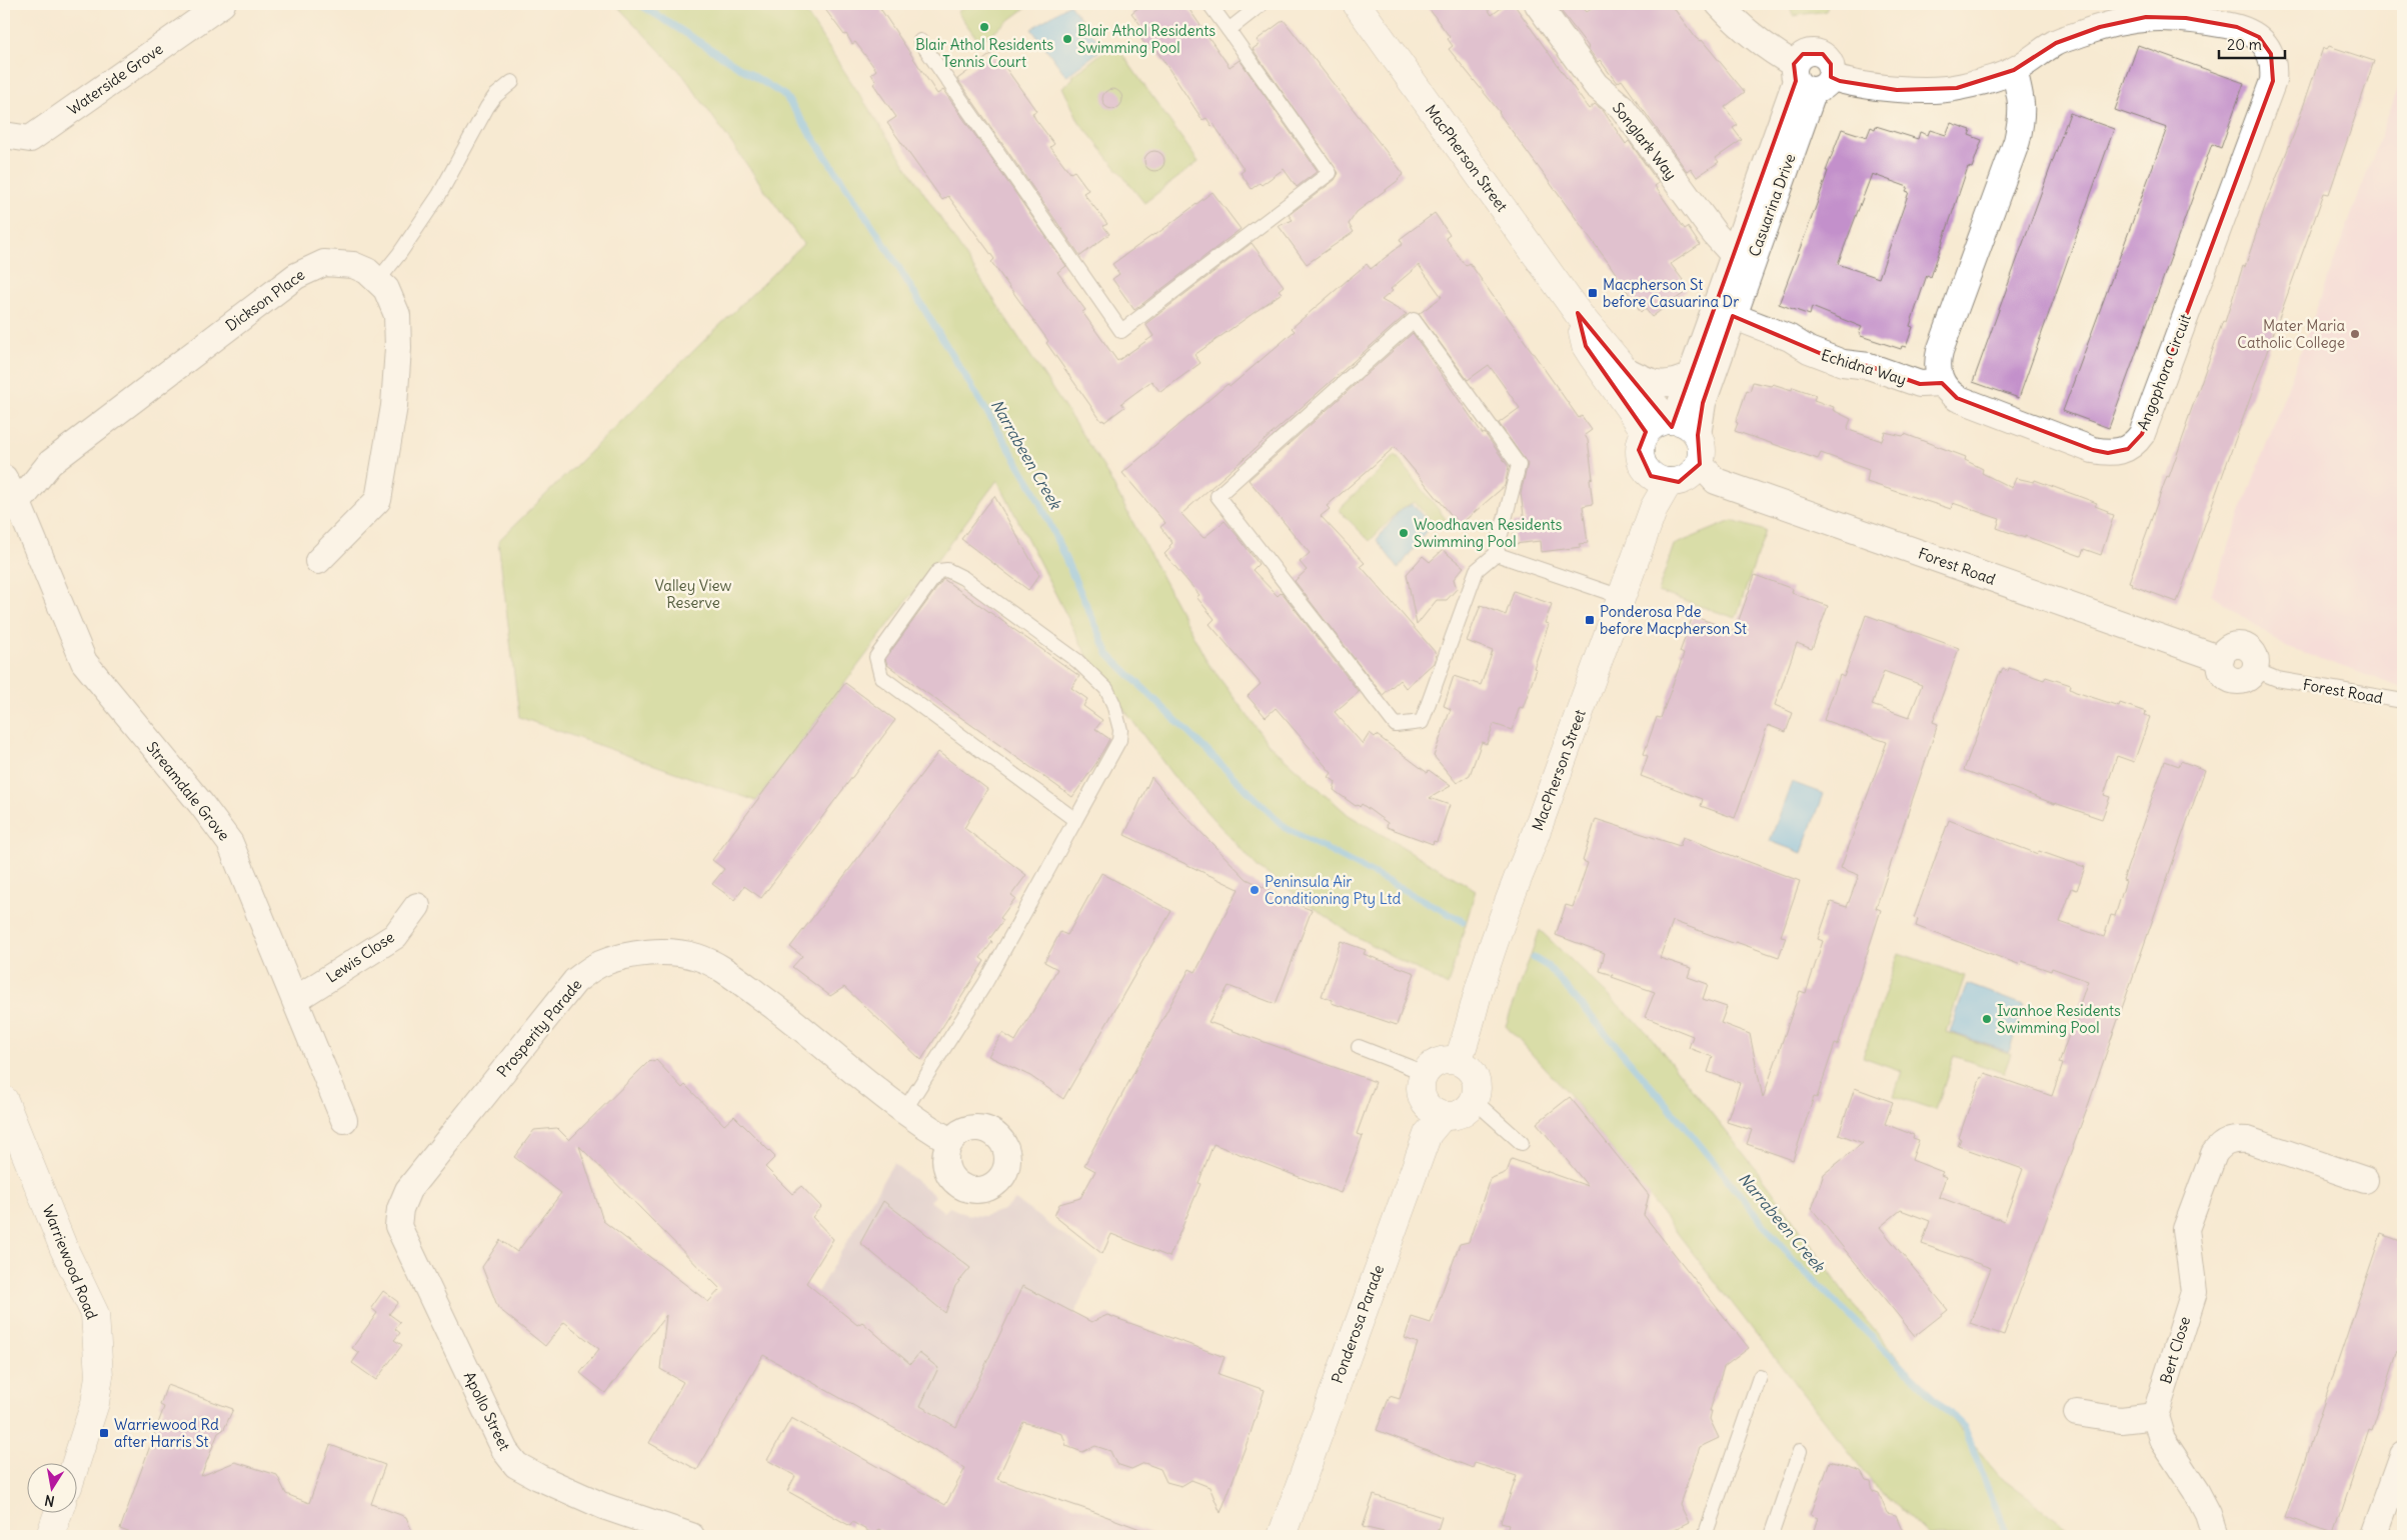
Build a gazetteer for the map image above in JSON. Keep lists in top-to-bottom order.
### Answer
{
  "streets": {
    "street": [
      "Waterside Grove",
      "Songlark Way",
      "MacPherson Street",
      "Casuarina Drive",
      "Dickson Place",
      "Echidna Way",
      "Angophora Circuit",
      "Forest Road",
      "Streamdale Grove",
      "Lewis Close",
      "Prosperity Parade",
      "Warriewood Road",
      "Ponderosa Parade",
      "Bert Close",
      "Apollo Street"
    ]
  },
  "crossings": [
    ["Songlark Way", "Casuarina Drive"],
    ["MacPherson Street", "Casuarina Drive"],
    ["MacPherson Street", "Forest Road"],
    ["MacPherson Street", "Ponderosa Parade"],
    ["Casuarina Drive", "Echidna Way"],
    ["Casuarina Drive", "Angophora Circuit"],
    ["Casuarina Drive", "Forest Road"],
    ["Dickson Place", "Streamdale Grove"],
    ["Echidna Way", "Angophora Circuit"],
    ["Streamdale Grove", "Lewis Close"],
    ["Prosperity Parade", "Apollo Street"]
  ],
  "water": ["Narrabeen Creek"],
  "parks": ["Valley View Reserve"],
  "places": {
    "other": [
      "Blair Athol Residents Tennis Court",
      "Blair Athol Residents Swimming Pool",
      "Mater Maria Catholic College",
      "Woodhaven Residents Swimming Pool",
      "Peninsula Air Conditioning Pty Ltd",
      "Ivanhoe Residents Swimming Pool"
    ],
    "transit": ["Macpherson St before Casuarina Dr", "Ponderosa Pde before Macpherson St", "Warriewood Rd after Harris St"]
  },
  "scale_bar": "20 m",
  "north": "bottom"
}
